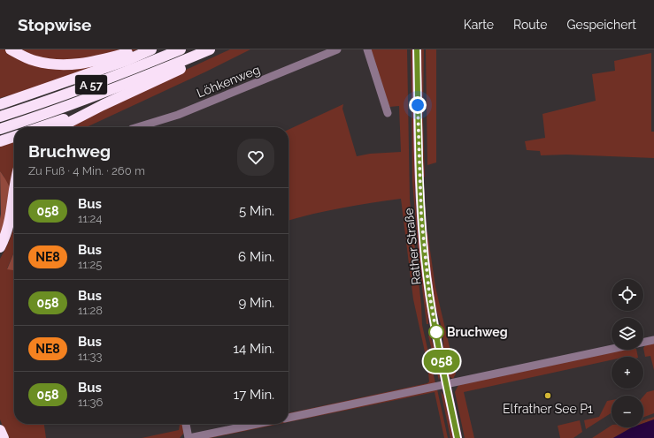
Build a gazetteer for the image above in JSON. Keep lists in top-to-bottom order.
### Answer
{
  "streets": {
    "highway": ["A 57"],
    "main road": ["Rather Straße"],
    "street": ["Löhkenweg"]
  },
  "places": ["Bruchweg", "Elfrather See P1"],
  "lines": ["bus line 058"],
  "page": {
    "header": "Stopwise",
    "nav": ["Karte", "Route", "Gespeichert"],
    "on_map": "058",
    "heading": ["Bruchweg", "Zu Fuß · 4 Min. · 260 m"],
    "list": [
      {
        "mark": "058",
        "name": "Bus",
        "note": "11:24",
        "value": "5 Min."
      },
      {
        "mark": "NE8",
        "name": "Bus",
        "note": "11:25",
        "value": "6 Min."
      },
      {
        "mark": "058",
        "name": "Bus",
        "note": "11:28",
        "value": "9 Min."
      },
      {
        "mark": "NE8",
        "name": "Bus",
        "note": "11:33",
        "value": "14 Min."
      },
      {
        "mark": "058",
        "name": "Bus",
        "note": "11:36",
        "value": "17 Min."
      }
    ],
    "map_buttons": ["+", "−"]
  }
}
